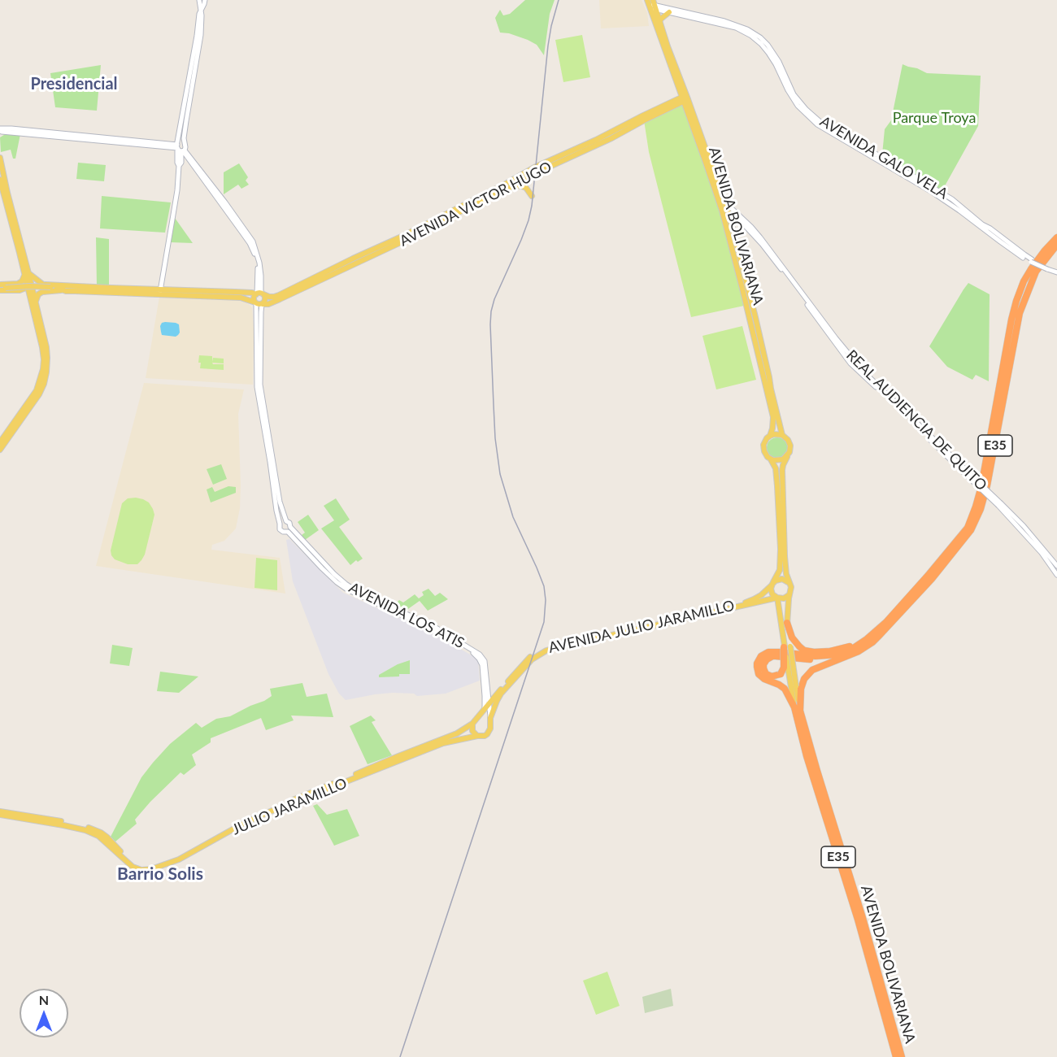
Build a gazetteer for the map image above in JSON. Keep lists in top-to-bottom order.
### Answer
{
  "streets": {
    "highway": ["AVENIDA BOLIVARIANA", "E35"],
    "main road": [
      "AVENIDA GALO VELA",
      "AVENIDA VICTOR HUGO",
      "REAL AUDIENCIA DE QUITO",
      "AVENIDA LOS ATIS",
      "AVENIDA JULIO JARAMILLO",
      "JULIO JARAMILLO"
    ]
  },
  "crossings": [
    ["AVENIDA GALO VELA", "AVENIDA BOLIVARIANA"],
    ["AVENIDA VICTOR HUGO", "AVENIDA BOLIVARIANA"],
    ["AVENIDA VICTOR HUGO", "AVENIDA LOS ATIS"],
    ["AVENIDA BOLIVARIANA", "REAL AUDIENCIA DE QUITO"],
    ["AVENIDA BOLIVARIANA", "AVENIDA JULIO JARAMILLO"],
    ["AVENIDA LOS ATIS", "AVENIDA JULIO JARAMILLO"],
    ["AVENIDA LOS ATIS", "JULIO JARAMILLO"],
    ["AVENIDA JULIO JARAMILLO", "JULIO JARAMILLO"]
  ],
  "districts": ["Presidencial", "Barrio Solis"],
  "parks": ["Parque Troya"],
  "north": "top"
}
